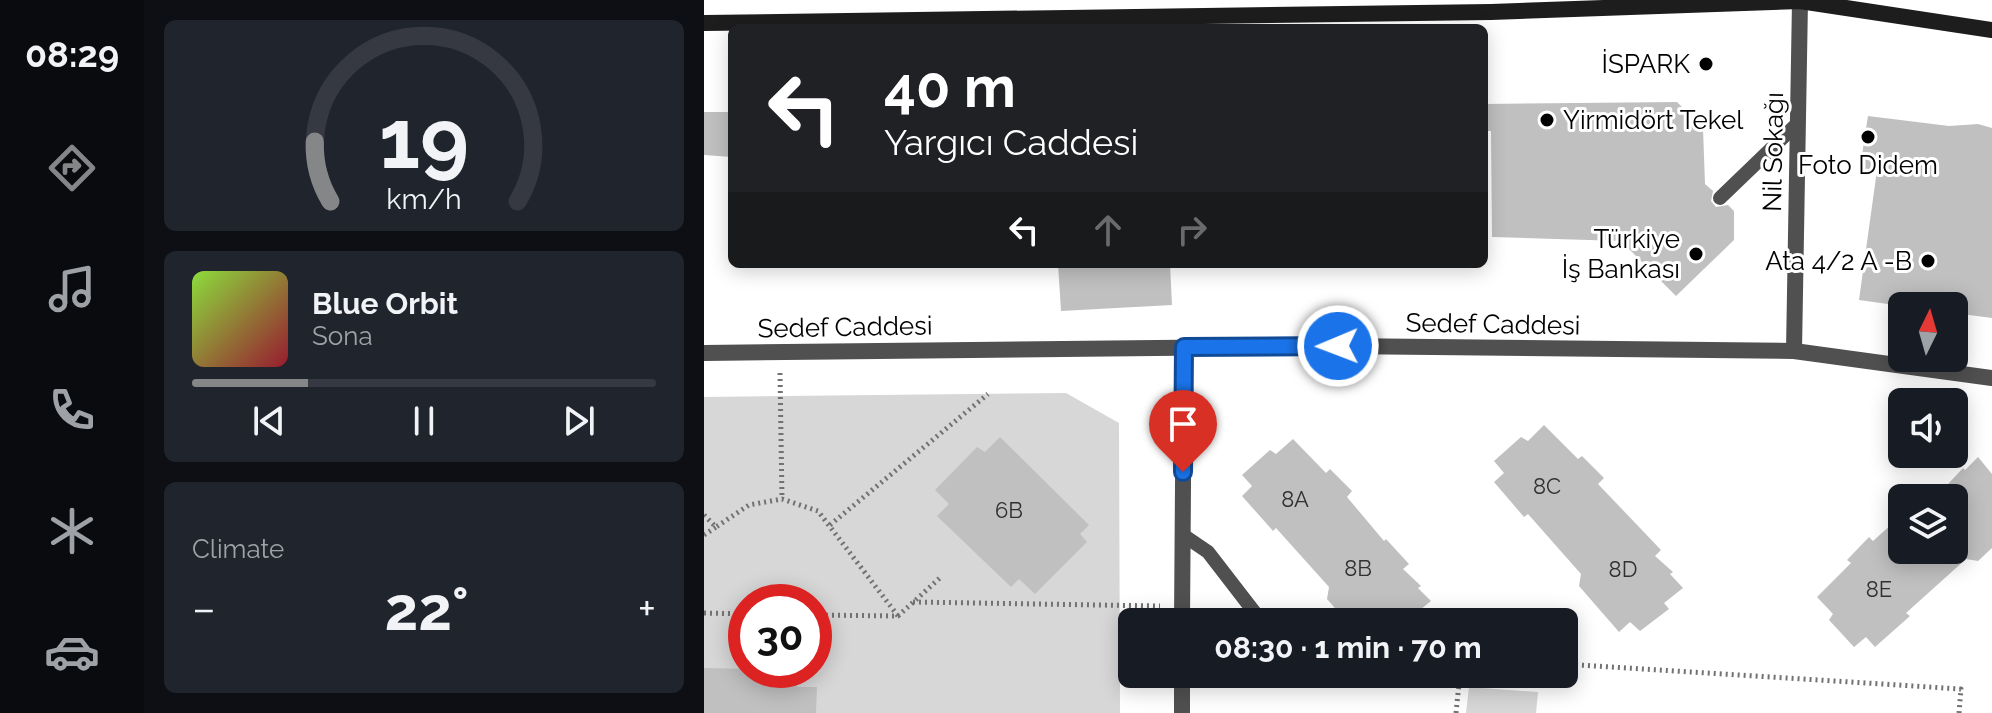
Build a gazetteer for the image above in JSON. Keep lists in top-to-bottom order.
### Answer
{
  "streets": {
    "street": ["Nil Sokağı", "Sedef Caddesi"]
  },
  "crossings": [
    ["Nil Sokağı", "Sedef Caddesi"]
  ],
  "places": [
    "İSPARK",
    "Yirmidört Tekel",
    "Foto Didem",
    "Türkiye İş Bankası",
    "Ata 4/2 A -B"
  ],
  "house_numbers": [
    "8C",
    "8A",
    "6B",
    "8B",
    "8D",
    "8E"
  ],
  "north": "top",
  "page": {
    "tabs": "08:29",
    "turn": ["40 m", "Yargıcı Caddesi"],
    "song": ["Blue Orbit", "Sona"],
    "tile": "Climate",
    "heat": ["−", "22°", "+"],
    "limit": "30",
    "trip": "08:30 · 1 min · 70 m",
    "gauge": ["19", "km/h"]
  }
}
